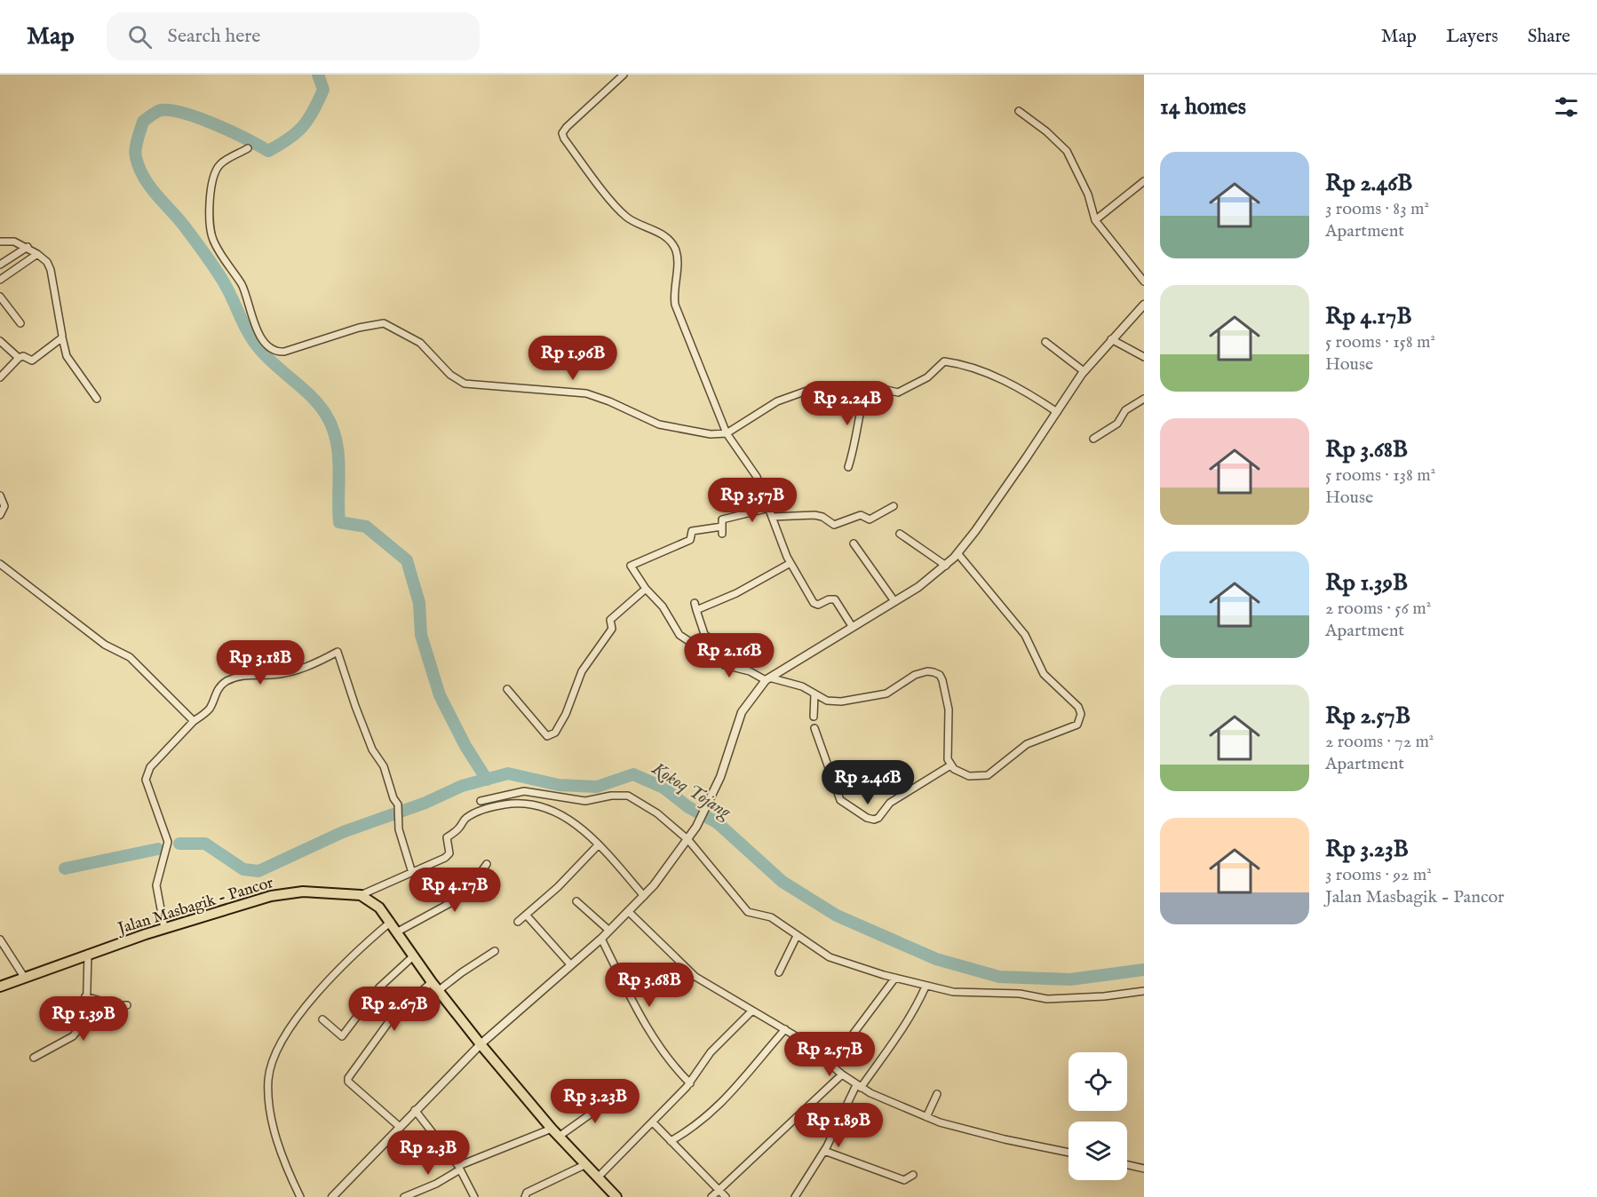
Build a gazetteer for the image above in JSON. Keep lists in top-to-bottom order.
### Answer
{
  "streets": {
    "main road": ["Jalan Masbagik - Pancor"]
  },
  "water": ["Kokoq Tojang"],
  "page": {
    "header": "Map",
    "search": "Search here",
    "nav": ["Map", "Layers", "Share"],
    "heading": "14 homes",
    "list": [
      {
        "name": "Rp 2.46B",
        "note": "3 rooms · 83 m² · Apartment"
      },
      {
        "name": "Rp 4.17B",
        "note": "5 rooms · 158 m² · House"
      },
      {
        "name": "Rp 3.68B",
        "note": "5 rooms · 138 m² · House"
      },
      {
        "name": "Rp 1.39B",
        "note": "2 rooms · 56 m² · Apartment"
      },
      {
        "name": "Rp 2.57B",
        "note": "2 rooms · 72 m² · Apartment"
      },
      {
        "name": "Rp 3.23B",
        "note": "3 rooms · 92 m² · Jalan Masbagik - Pancor"
      }
    ],
    "price": [
      "Rp 1.96B",
      "Rp 2.24B",
      "Rp 3.57B",
      "Rp 2.16B",
      "Rp 3.18B",
      "Rp 2.46B",
      "Rp 4.17B",
      "Rp 3.68B",
      "Rp 2.67B",
      "Rp 1.39B",
      "Rp 2.57B",
      "Rp 3.23B",
      "Rp 1.89B",
      "Rp 2.3B"
    ]
  }
}
